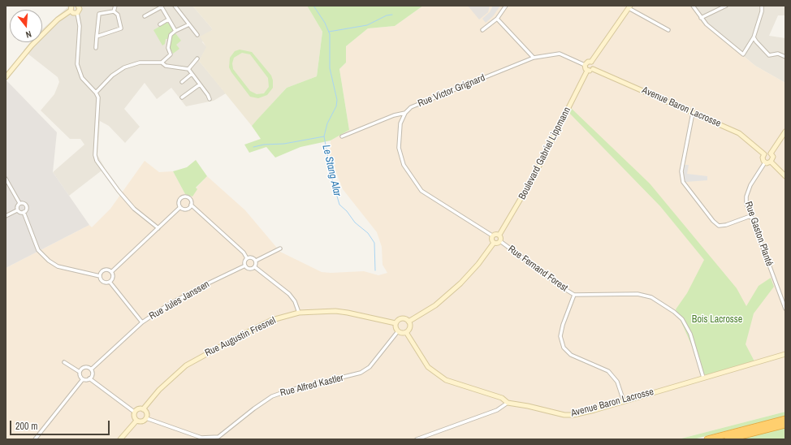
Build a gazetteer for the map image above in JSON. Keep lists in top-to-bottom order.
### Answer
{
  "streets": {
    "street": [
      "Rue Victor Grignard",
      "Avenue Baron Lacrosse",
      "Boulevard Gabriel Lippmann",
      "Rue Gaston Planté",
      "Rue Fernand Forest",
      "Rue Jules Janssen",
      "Rue Augustin Fresnel",
      "Rue Alfred Kastler"
    ]
  },
  "crossings": [
    ["Rue Victor Grignard", "Avenue Baron Lacrosse"],
    ["Rue Victor Grignard", "Boulevard Gabriel Lippmann"],
    ["Avenue Baron Lacrosse", "Boulevard Gabriel Lippmann"],
    ["Avenue Baron Lacrosse", "Rue Gaston Planté"],
    ["Avenue Baron Lacrosse", "Rue Fernand Forest"],
    ["Avenue Baron Lacrosse", "Rue Augustin Fresnel"],
    ["Avenue Baron Lacrosse", "Rue Alfred Kastler"],
    ["Boulevard Gabriel Lippmann", "Rue Fernand Forest"],
    ["Rue Augustin Fresnel", "Rue Alfred Kastler"]
  ],
  "water": ["Le Stang Alar"],
  "parks": ["Bois Lacrosse"],
  "scale_bar": "200 m",
  "north": "bottom"
}
